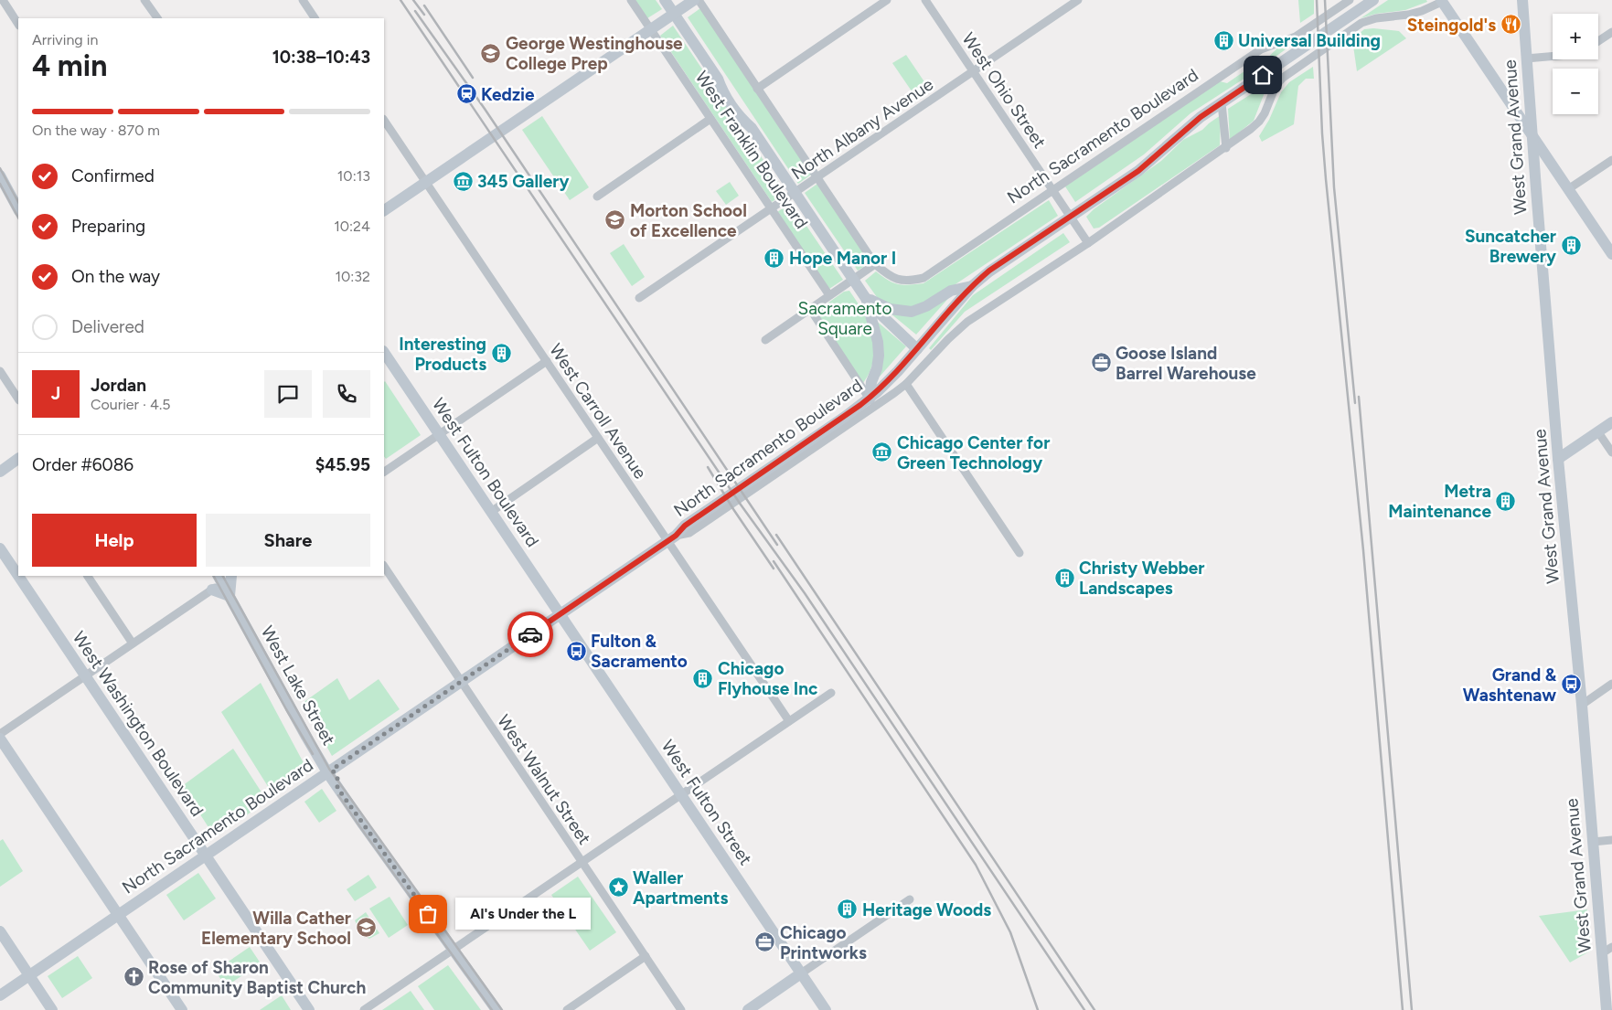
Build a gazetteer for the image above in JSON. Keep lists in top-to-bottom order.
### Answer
{
  "streets": {
    "street": [
      "West Ohio Street",
      "North Albany Avenue",
      "North Sacramento Boulevard",
      "West Grand Avenue",
      "West Franklin Boulevard",
      "West Carroll Avenue",
      "West Fulton Boulevard",
      "West Lake Street",
      "West Washington Boulevard",
      "West Walnut Street",
      "West Fulton Street"
    ]
  },
  "crossings": [
    ["West Ohio Street", "North Albany Avenue"],
    ["West Ohio Street", "North Sacramento Boulevard"],
    ["North Albany Avenue", "West Franklin Boulevard"],
    ["North Sacramento Boulevard", "West Franklin Boulevard"],
    ["North Sacramento Boulevard", "West Carroll Avenue"],
    ["North Sacramento Boulevard", "West Fulton Boulevard"],
    ["North Sacramento Boulevard", "West Lake Street"],
    ["North Sacramento Boulevard", "West Washington Boulevard"],
    ["North Sacramento Boulevard", "West Walnut Street"],
    ["North Sacramento Boulevard", "West Fulton Street"],
    ["West Fulton Boulevard", "West Fulton Street"]
  ],
  "parks": ["Sacramento Square"],
  "places": {
    "restaurant": ["Steingold's"],
    "building": [
      "Universal Building",
      "Suncatcher Brewery",
      "Hope Manor I",
      "Interesting Products",
      "Metra Maintenance",
      "Christy Webber Landscapes",
      "Chicago Flyhouse Inc",
      "Heritage Woods"
    ],
    "school or university": ["George Westinghouse College Prep", "Morton School of Excellence", "Willa Cather Elementary School"],
    "station": ["Kedzie"],
    "museum": ["345 Gallery", "Chicago Center for Green Technology"],
    "office": ["Goose Island Barrel Warehouse", "Chicago Printworks"],
    "bus stop": ["Fulton & Sacramento", "Grand & Washtenaw"],
    "place": ["Waller Apartments"],
    "other": ["Al's Under the L"],
    "church": ["Rose of Sharon Community Baptist Church"]
  },
  "page": {
    "map_buttons": ["+", "−"],
    "heading": ["4 min", "Arriving in", "10:38–10:43"],
    "panel": [
      "Jordan",
      "Courier · 4.5",
      "Order #6086",
      "$45.95"
    ],
    "bar": "On the way · 870 m",
    "list": [
      ["Confirmed", "10:13"],
      ["Preparing", "10:24"],
      ["On the way", "10:32"],
      "Delivered"
    ],
    "round": "J",
    "buttons": ["Help", "Share"],
    "bubble": "Al's Under the L"
  }
}
